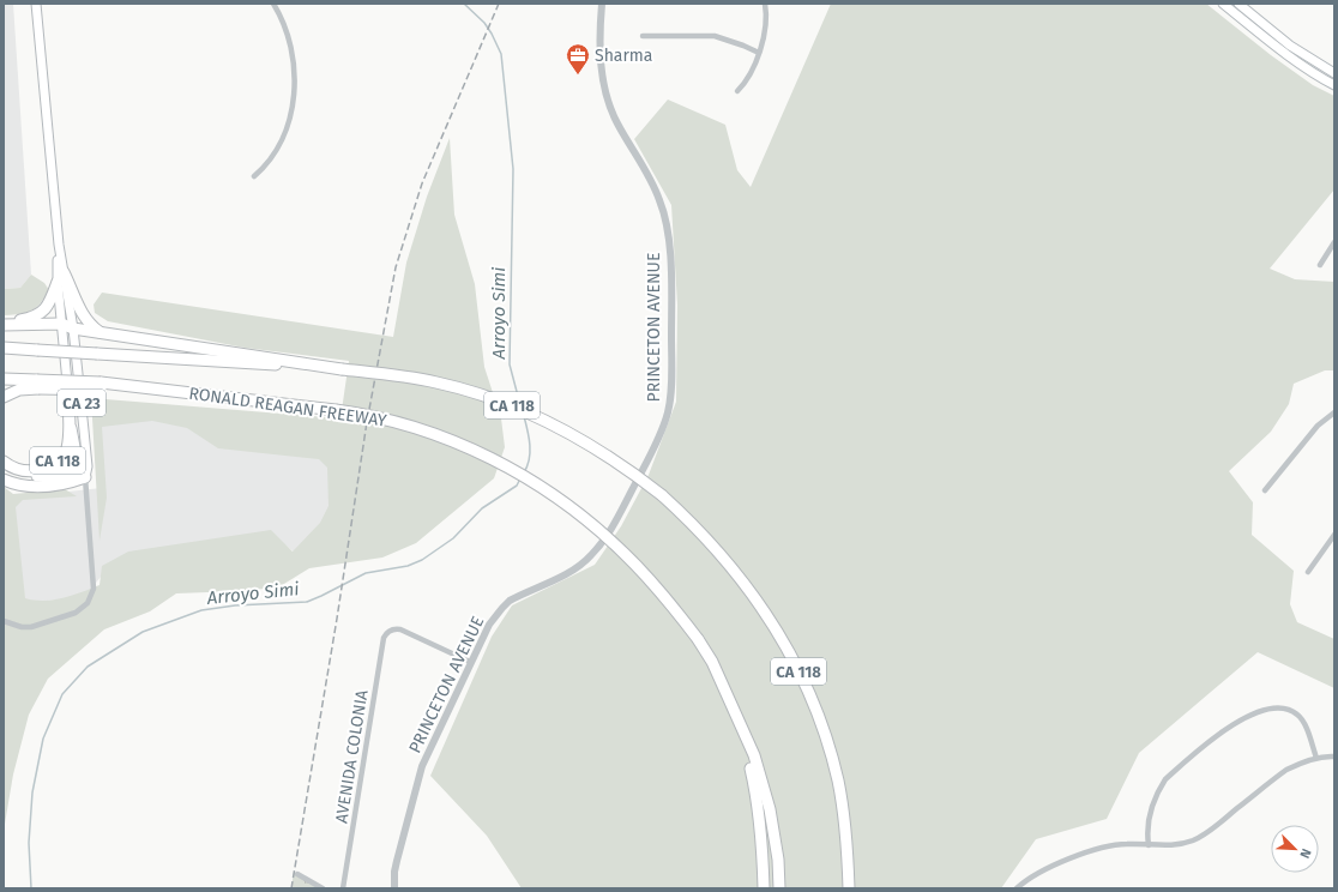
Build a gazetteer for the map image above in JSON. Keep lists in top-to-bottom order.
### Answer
{
  "streets": {
    "highway": ["CA 23", "CA 118", "RONALD REAGAN FREEWAY"],
    "street": ["PRINCETON AVENUE", "AVENIDA COLONIA"]
  },
  "crossings": [
    ["PRINCETON AVENUE", "AVENIDA COLONIA"],
    ["CA 23", "CA 118"]
  ],
  "water": ["Arroyo Simi"],
  "places": {
    "office": ["Sharma"]
  },
  "north": "bottom right"
}
